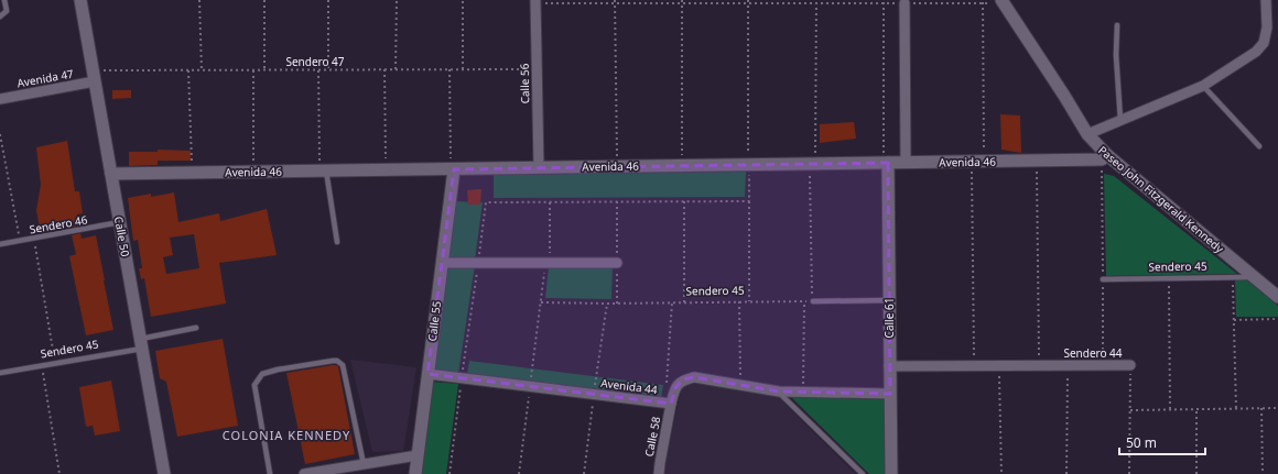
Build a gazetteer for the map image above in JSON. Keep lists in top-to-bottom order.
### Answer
{
  "streets": {
    "street": [
      "Avenida 47",
      "Calle 56",
      "Avenida 46",
      "Paseo John Fitzgerald Kennedy",
      "Calle 50",
      "Calle 61",
      "Calle 55",
      "Sendero 44",
      "Avenida 44",
      "Calle 58"
    ],
    "lane": ["Sendero 46", "Sendero 45"],
    "path": ["Sendero 47"]
  },
  "crossings": [
    ["Sendero 47", "Avenida 47"],
    ["Sendero 47", "Calle 56"],
    ["Sendero 47", "Calle 50"],
    ["Avenida 47", "Calle 50"],
    ["Calle 56", "Avenida 46"],
    ["Avenida 46", "Paseo John Fitzgerald Kennedy"],
    ["Avenida 46", "Calle 50"],
    ["Avenida 46", "Calle 61"],
    ["Avenida 46", "Calle 55"],
    ["Paseo John Fitzgerald Kennedy", "Sendero 45"],
    ["Sendero 46", "Calle 50"],
    ["Calle 50", "Sendero 45"],
    ["Calle 61", "Sendero 44"],
    ["Calle 61", "Avenida 44"],
    ["Calle 55", "Avenida 44"],
    ["Avenida 44", "Calle 58"]
  ],
  "districts": ["COLONIA KENNEDY"],
  "scale_bar": "50 m"
}
